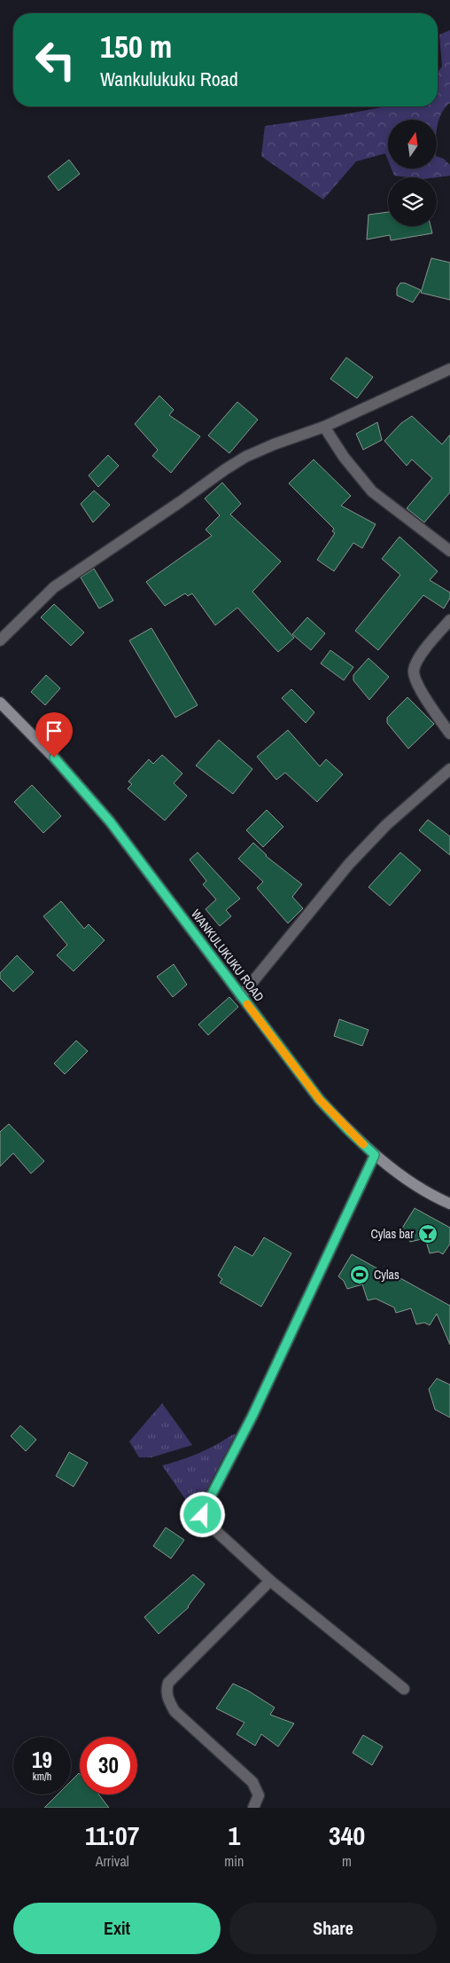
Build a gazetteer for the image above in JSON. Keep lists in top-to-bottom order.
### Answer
{
  "streets": {
    "main road": ["WANKULUKUKU ROAD"]
  },
  "places": {
    "bar": ["Cylas bar"],
    "sports": ["Cylas"]
  },
  "north": "top",
  "page": {
    "turn": ["150 m", "Wankulukuku Road"],
    "speed": "19 km/h",
    "limit": "30",
    "eta": [
      "11:07",
      "Arrival",
      "1",
      "min",
      "340",
      "m"
    ],
    "buttons": ["Exit", "Share"]
  }
}
